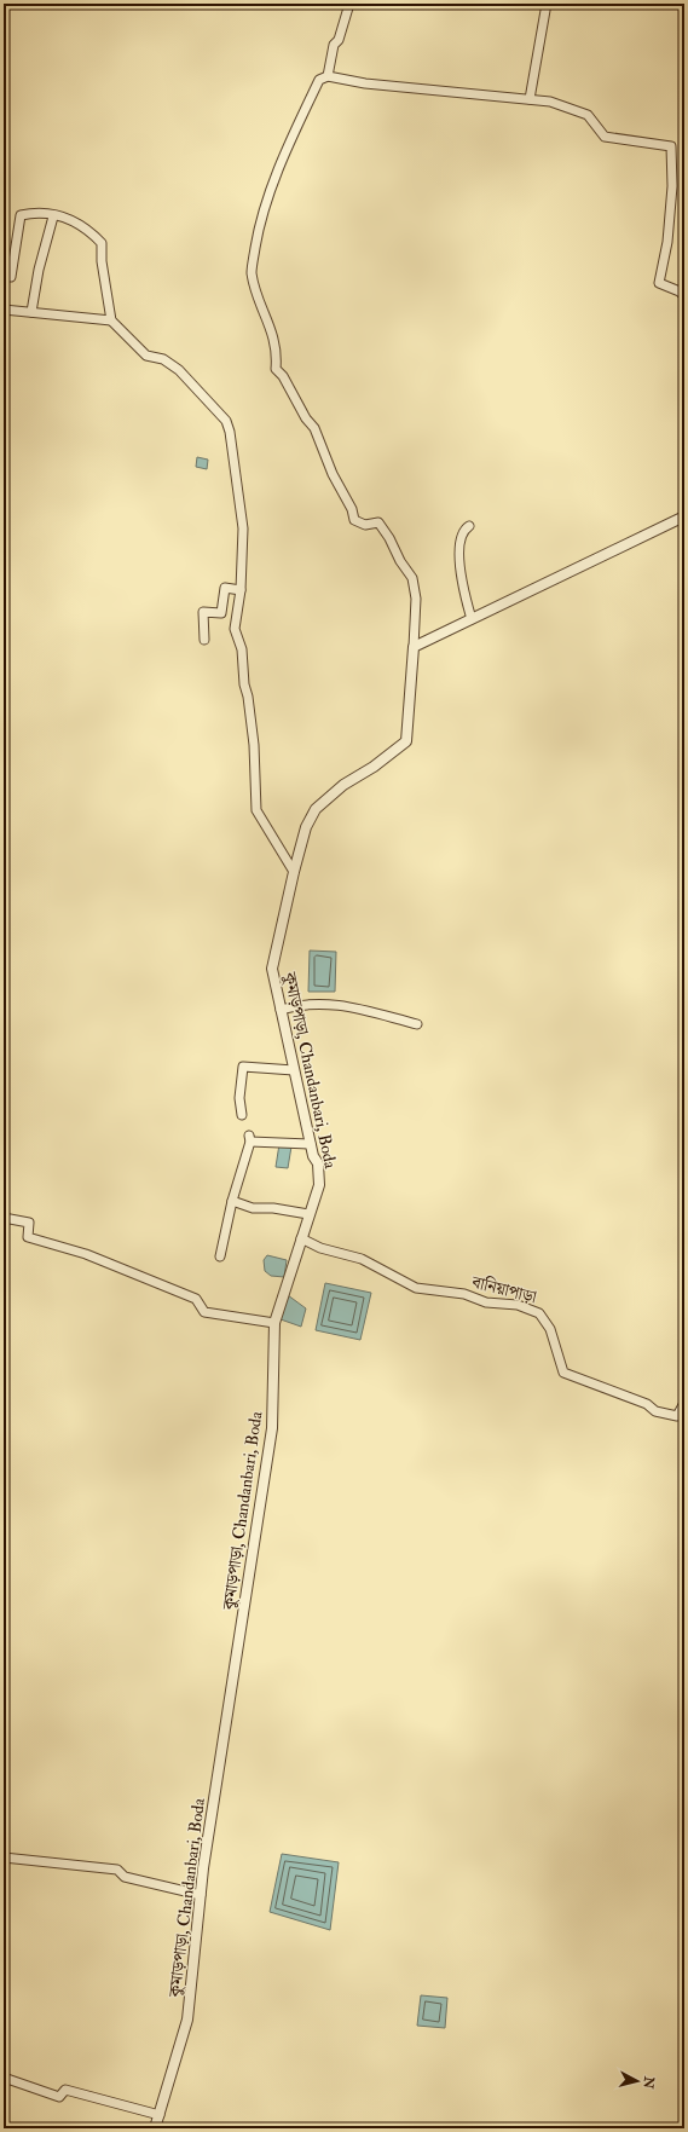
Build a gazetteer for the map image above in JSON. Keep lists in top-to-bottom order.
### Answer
{
  "streets": {
    "street": ["কুমাড়পাড়া, Chandanbari, Boda", "বানিয়াপাড়া"]
  },
  "crossings": [
    ["কুমাড়পাড়া, Chandanbari, Boda", "বানিয়াপাড়া"]
  ],
  "north": "right"
}
